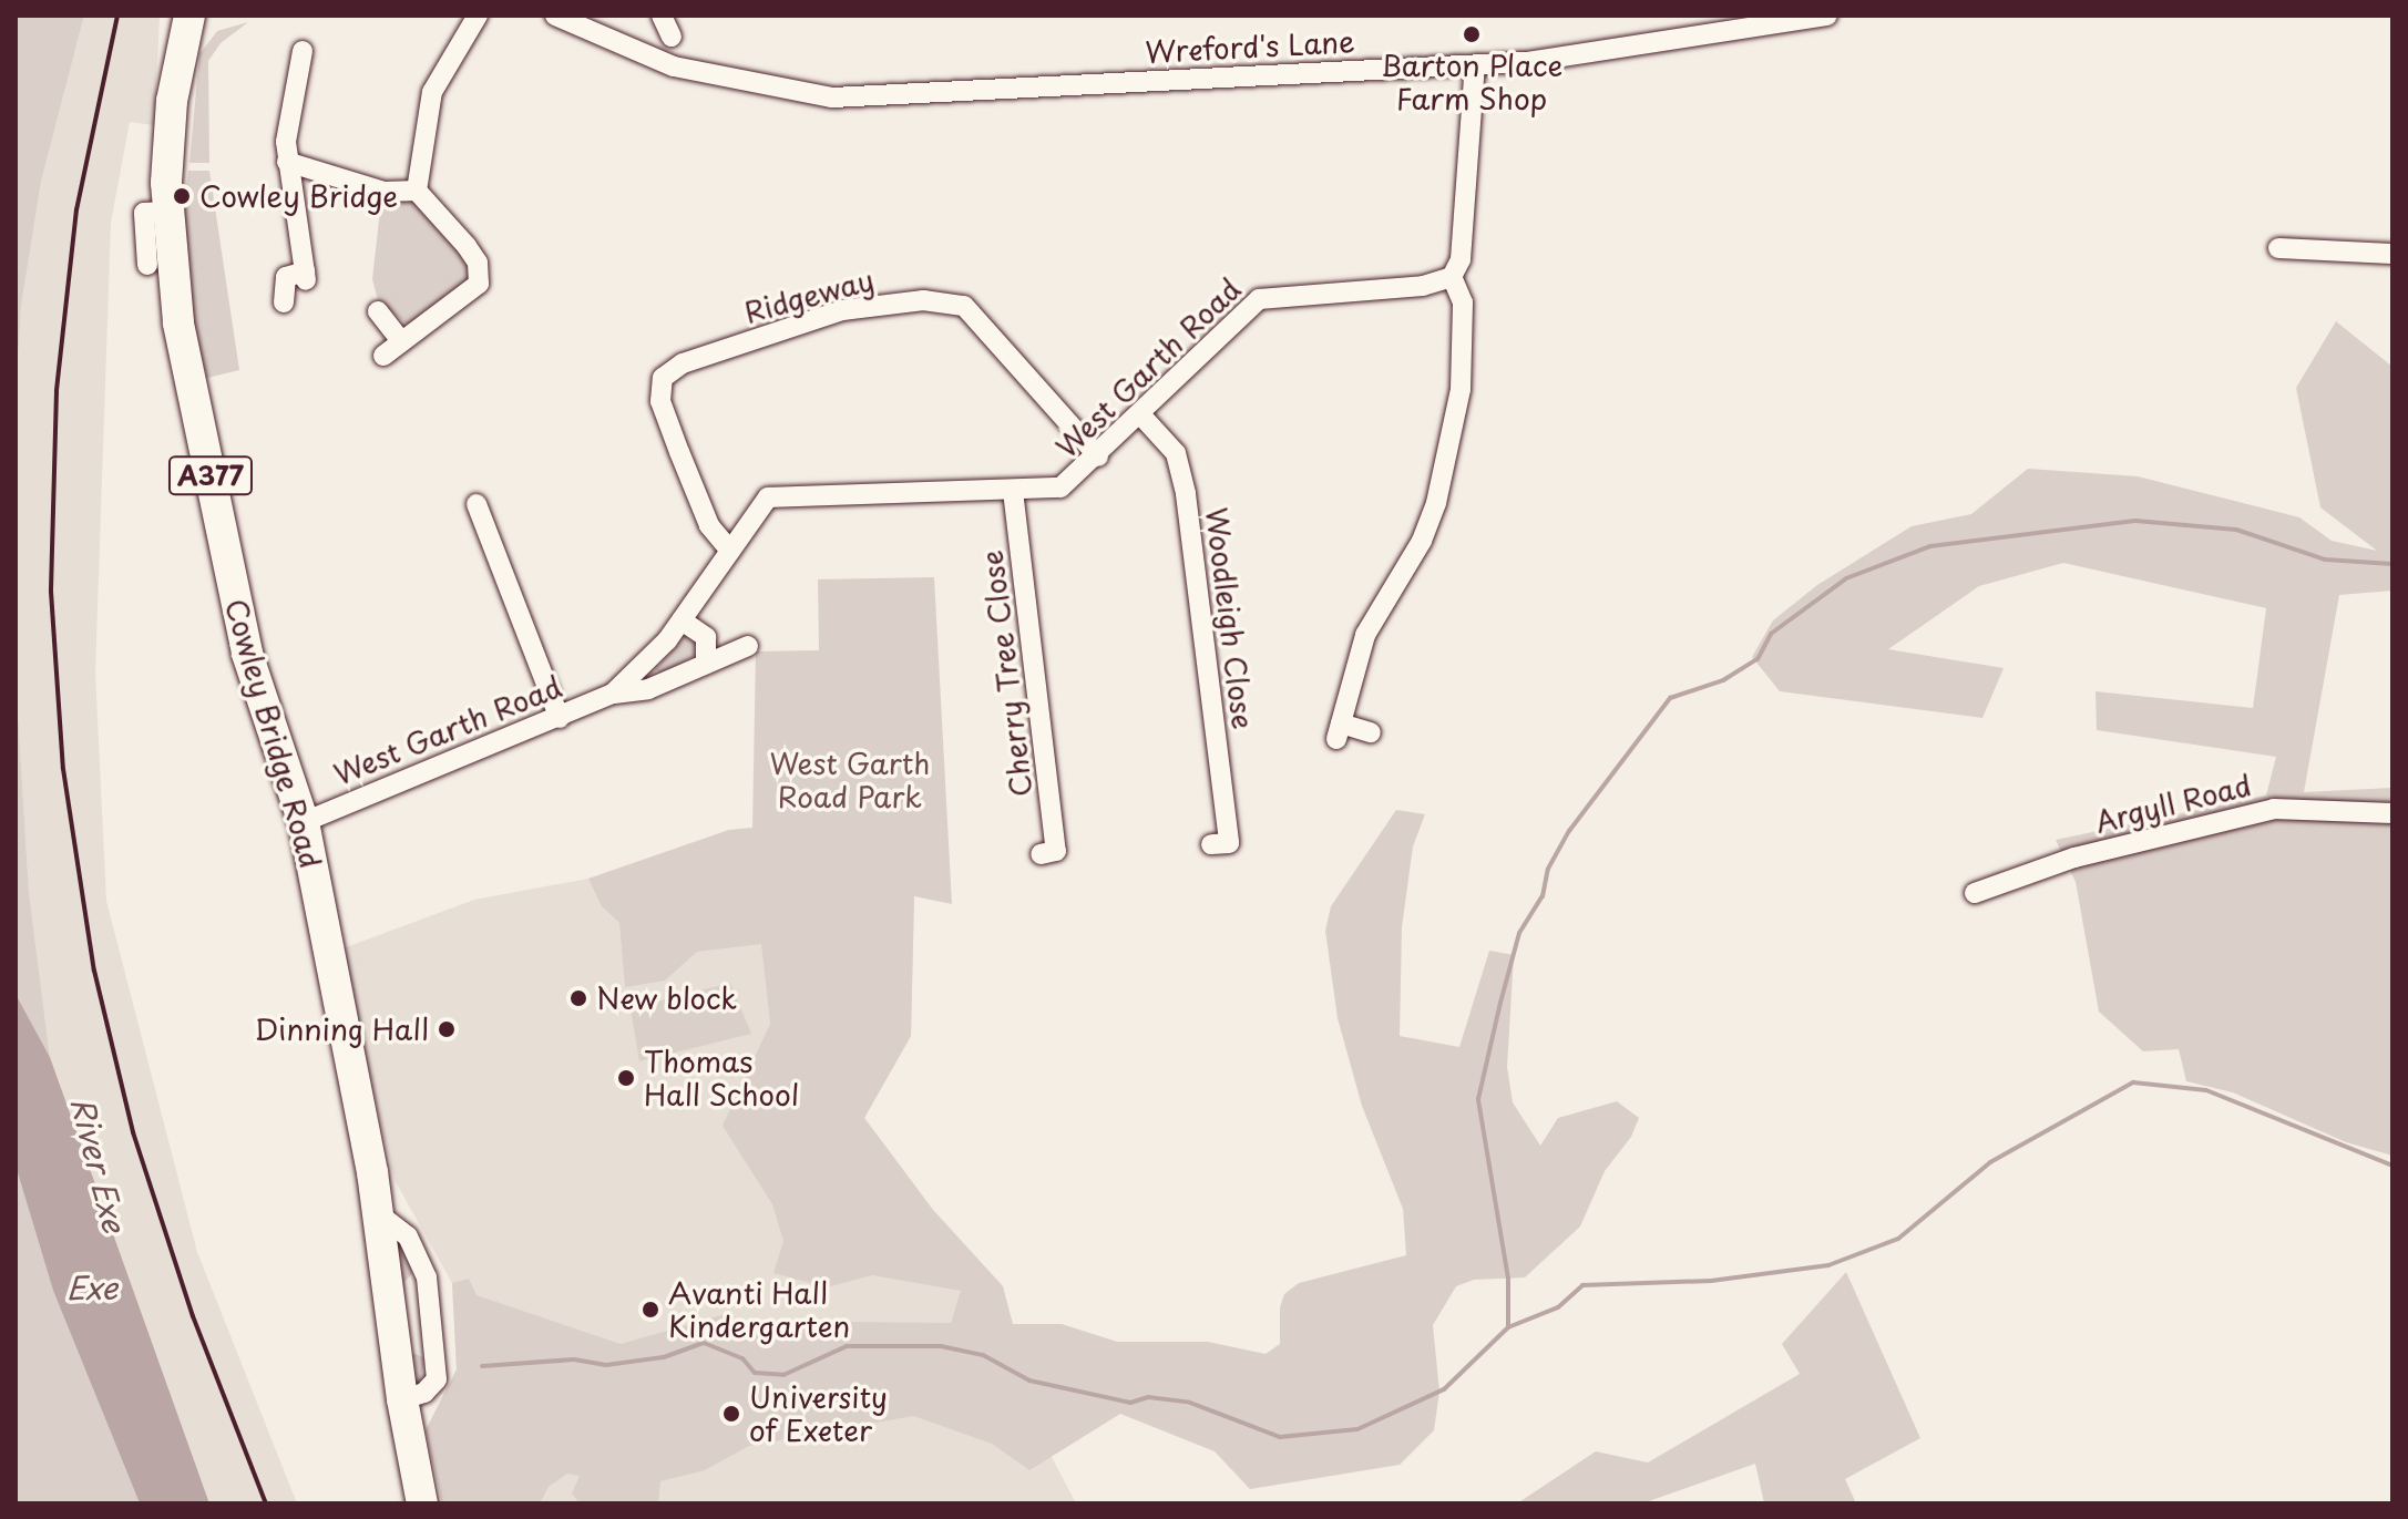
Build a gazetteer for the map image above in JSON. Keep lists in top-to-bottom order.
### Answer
{
  "streets": {
    "highway": ["A377", "Cowley Bridge Road"],
    "street": [
      "Wreford's Lane",
      "Ridgeway",
      "West Garth Road",
      "Woodleigh Close",
      "Cherry Tree Close",
      "Argyll Road"
    ]
  },
  "crossings": [
    ["Ridgeway", "West Garth Road"],
    ["West Garth Road", "Woodleigh Close"],
    ["West Garth Road", "Cherry Tree Close"],
    ["West Garth Road", "Cowley Bridge Road"]
  ],
  "water": ["River Exe", "Exe"],
  "parks": ["West Garth Road Park"],
  "places": [
    "Barton Place Farm Shop",
    "Cowley Bridge",
    "New block",
    "Dinning Hall",
    "Thomas Hall School",
    "Avanti Hall Kindergarten",
    "University of Exeter"
  ]
}
